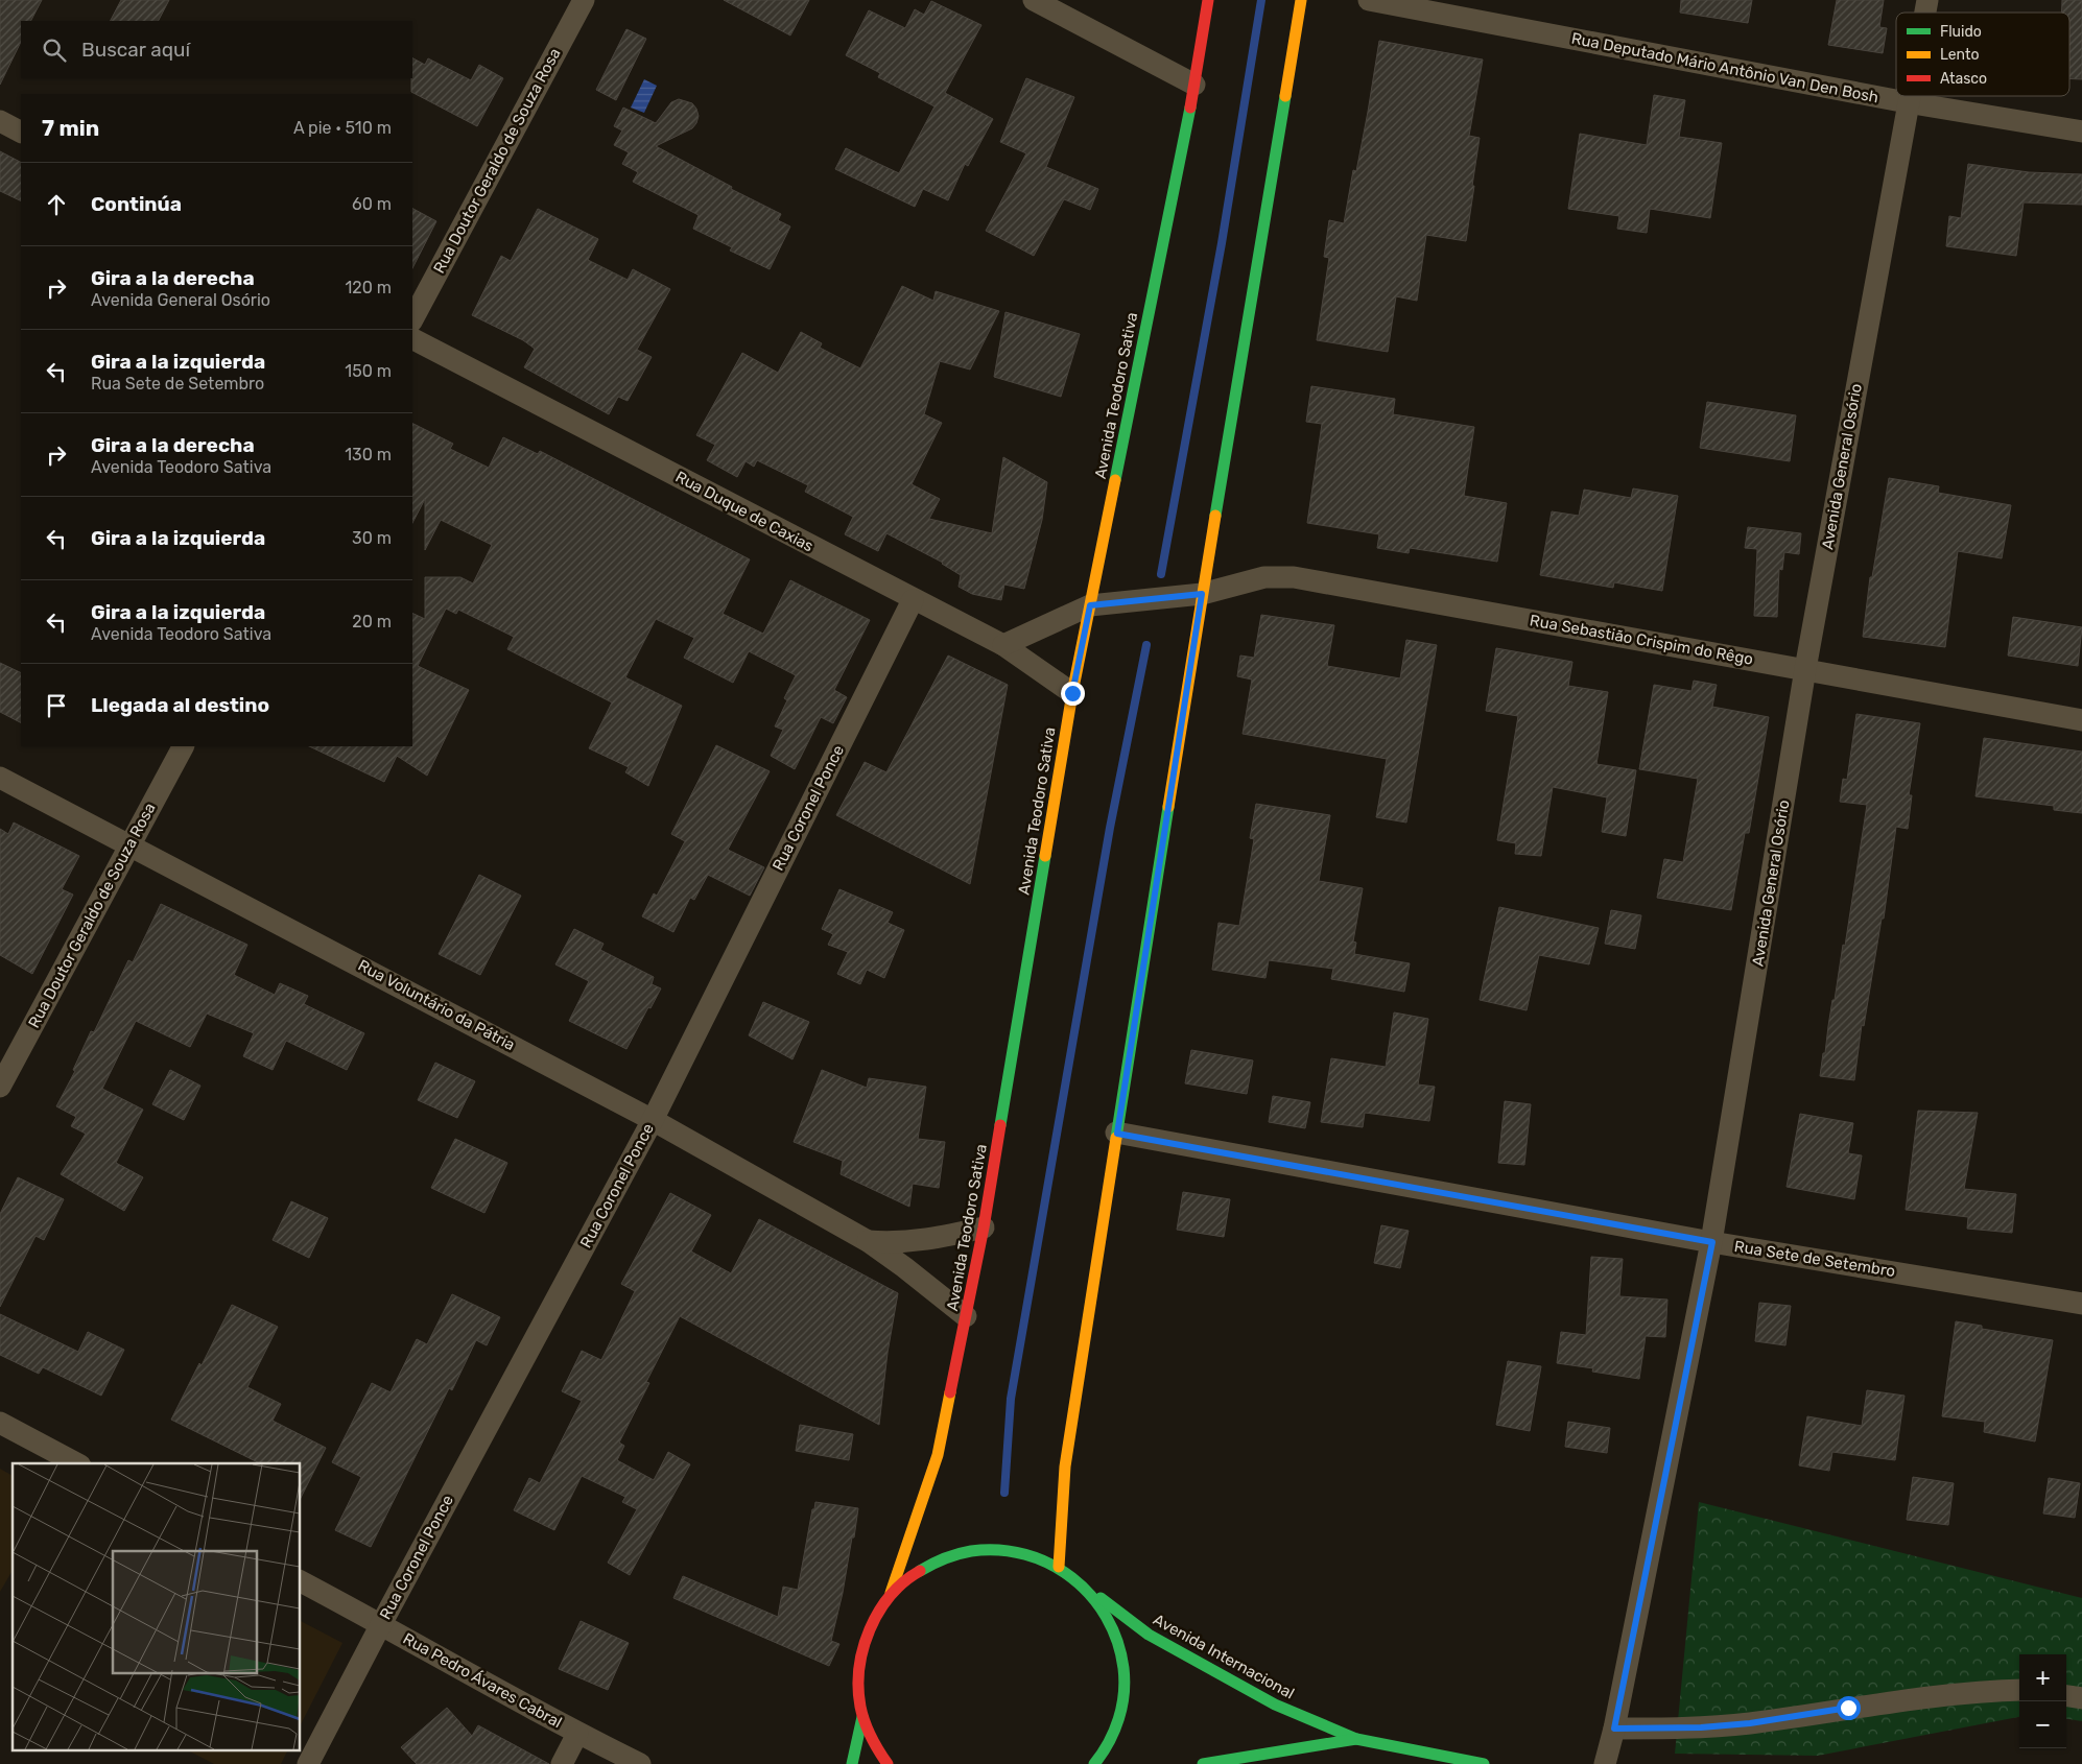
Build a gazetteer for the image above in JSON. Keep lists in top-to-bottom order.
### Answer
{
  "streets": {
    "main road": ["Avenida Teodoro Sativa", "Avenida Internacional"],
    "street": [
      "Rua Deputado Mário Antônio Van Den Bosh",
      "Rua Doutor Geraldo de Souza Rosa",
      "Avenida General Osório",
      "Rua Duque de Caxias",
      "Rua Sebastião Crispim do Rêgo",
      "Rua Coronel Ponce",
      "Rua Voluntário da Pátria",
      "Rua Sete de Setembro",
      "Rua Pedro Ávares Cabral"
    ]
  },
  "crossings": [
    ["Rua Deputado Mário Antônio Van Den Bosh", "Avenida General Osório"],
    ["Rua Doutor Geraldo de Souza Rosa", "Rua Voluntário da Pátria"],
    ["Avenida Teodoro Sativa", "Rua Duque de Caxias"],
    ["Avenida Teodoro Sativa", "Rua Sebastião Crispim do Rêgo"],
    ["Avenida Teodoro Sativa", "Rua Voluntário da Pátria"],
    ["Avenida General Osório", "Rua Sebastião Crispim do Rêgo"],
    ["Avenida General Osório", "Rua Sete de Setembro"],
    ["Rua Duque de Caxias", "Rua Sebastião Crispim do Rêgo"],
    ["Rua Duque de Caxias", "Rua Coronel Ponce"],
    ["Rua Coronel Ponce", "Rua Voluntário da Pátria"],
    ["Rua Coronel Ponce", "Rua Pedro Ávares Cabral"]
  ],
  "legend": ["Fluido", "Lento", "Atasco"],
  "page": {
    "search": "Buscar aquí",
    "heading": ["7 min", "A pie · 510 m"],
    "list": [
      ["Continúa", "60 m"],
      ["Gira a la derecha", "Avenida General Osório", "120 m"],
      ["Gira a la izquierda", "Rua Sete de Setembro", "150 m"],
      ["Gira a la derecha", "Avenida Teodoro Sativa", "130 m"],
      ["Gira a la izquierda", "30 m"],
      ["Gira a la izquierda", "Avenida Teodoro Sativa", "20 m"],
      "Llegada al destino"
    ],
    "map_buttons": ["+", "−"]
  }
}
